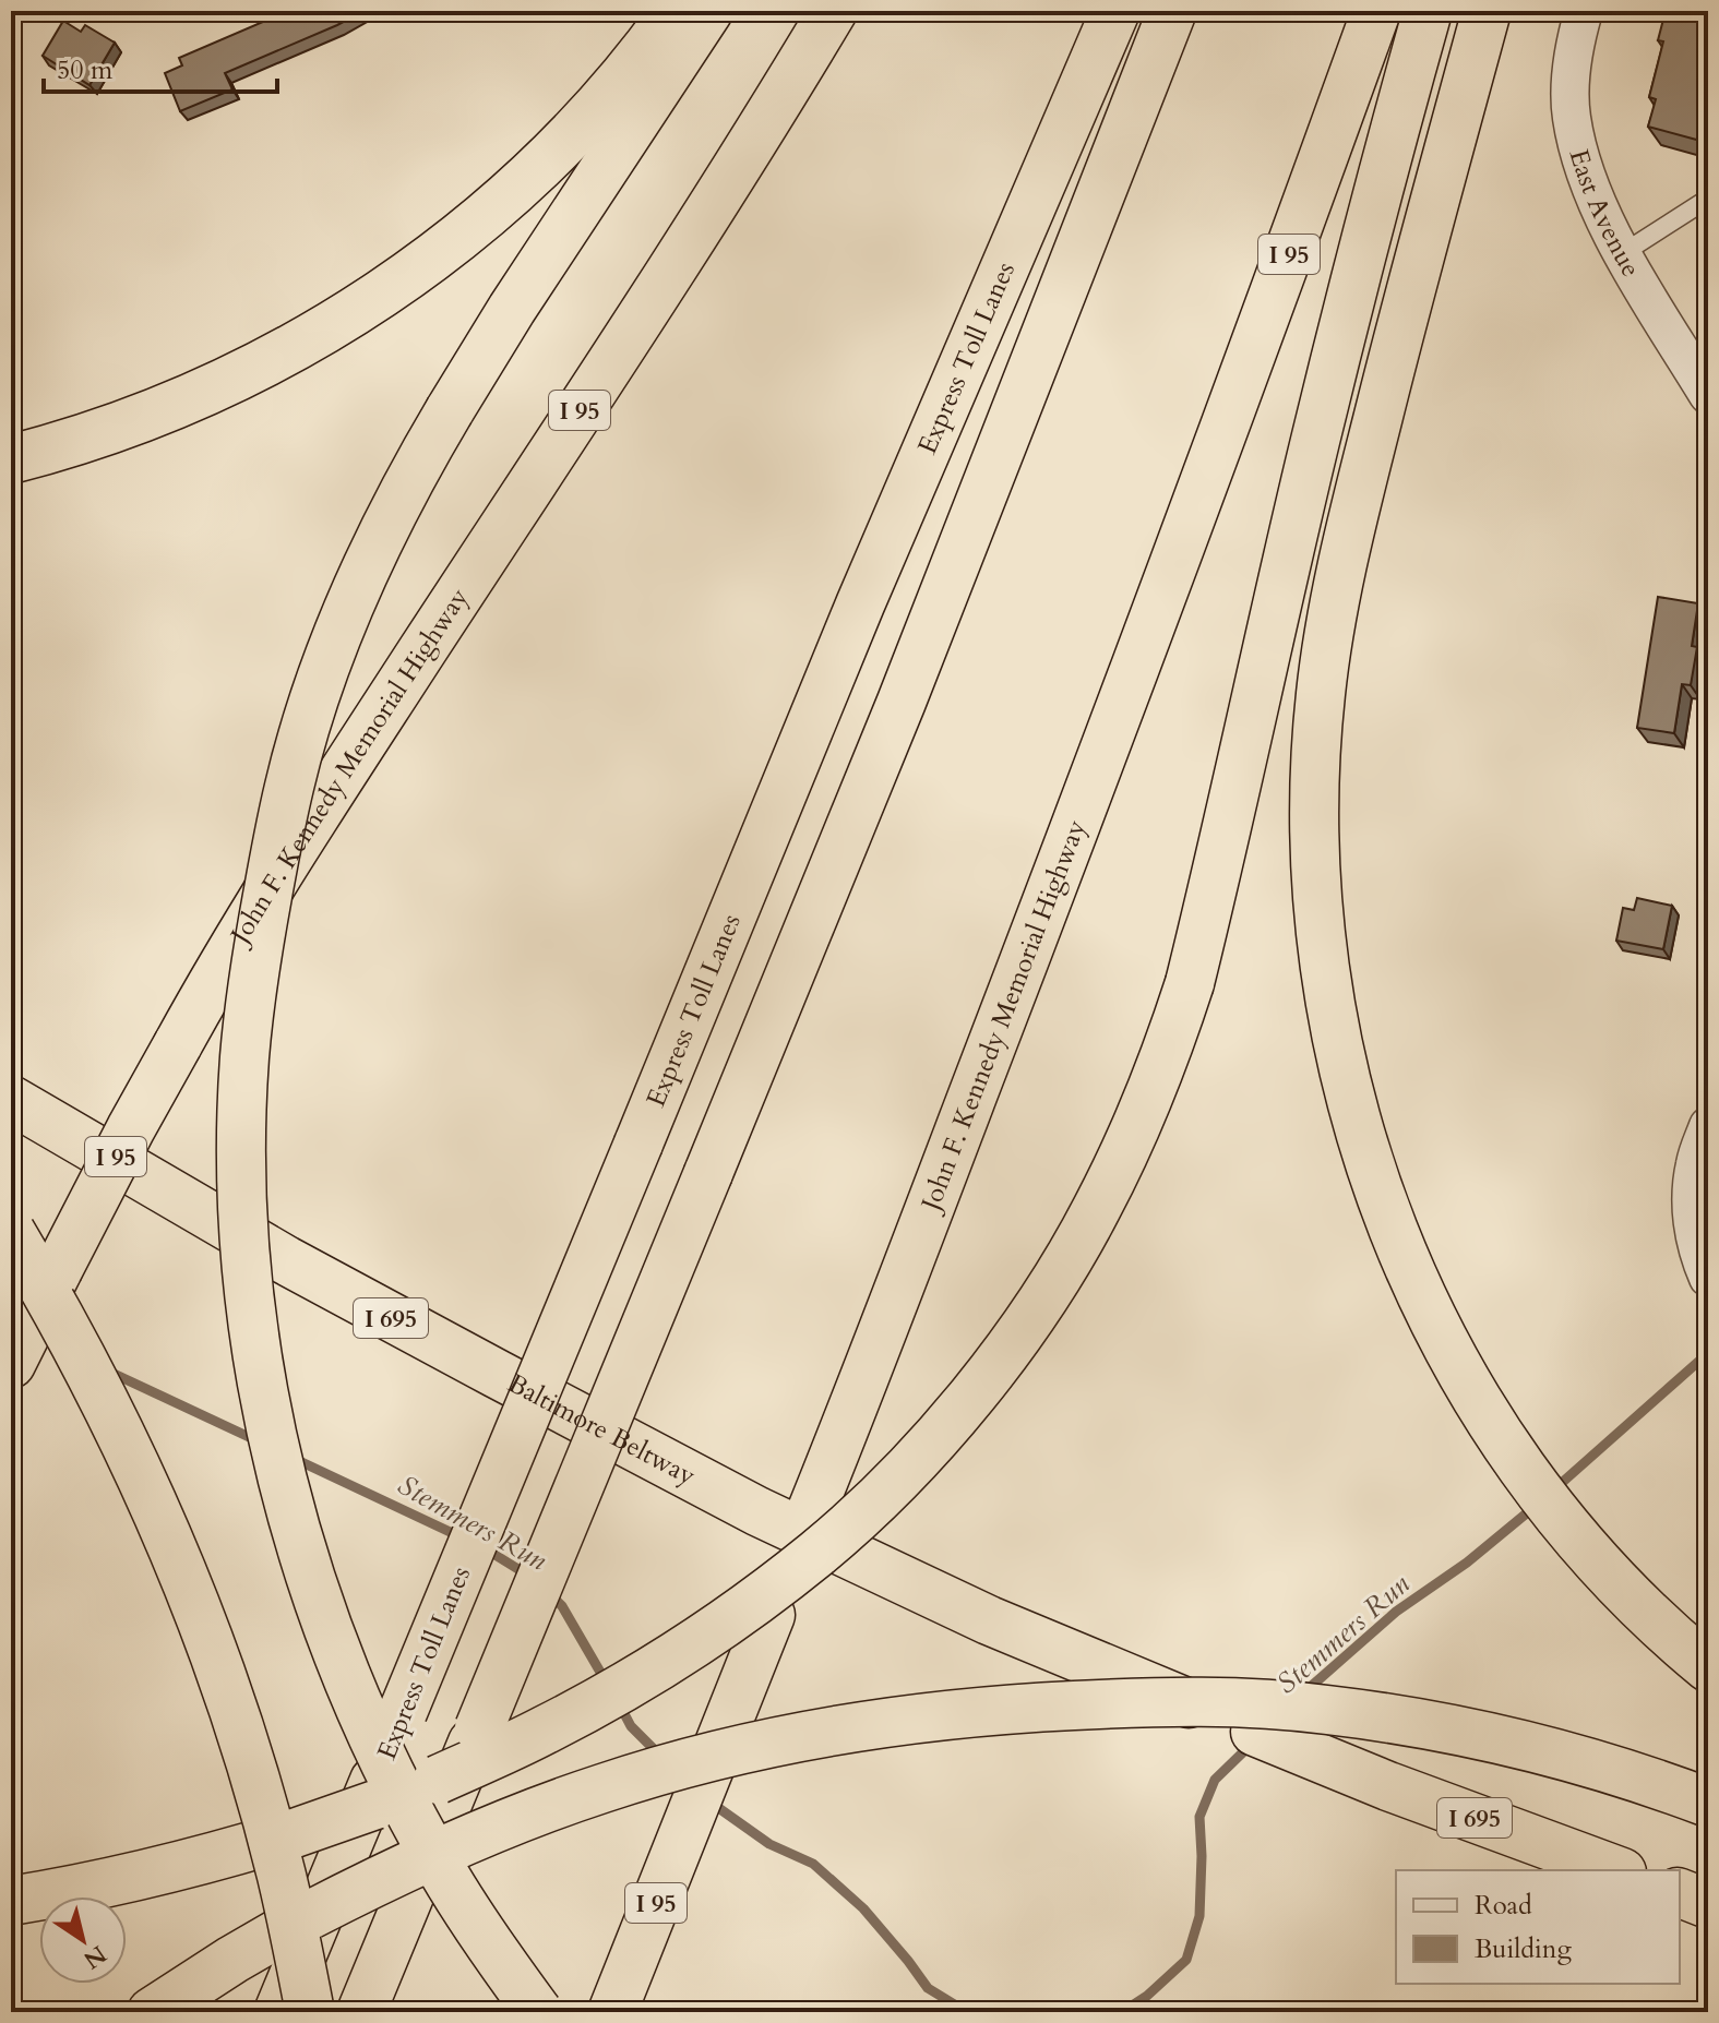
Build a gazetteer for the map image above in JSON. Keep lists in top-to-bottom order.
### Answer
{
  "streets": {
    "highway": [
      "I 95",
      "Express Toll Lanes",
      "John F. Kennedy Memorial Highway",
      "I 695",
      "Baltimore Beltway"
    ],
    "street": ["East Avenue"]
  },
  "water": ["Stemmers Run"],
  "legend": ["Road", "Building"],
  "scale_bar": "50 m",
  "north": "bottom right"
}
